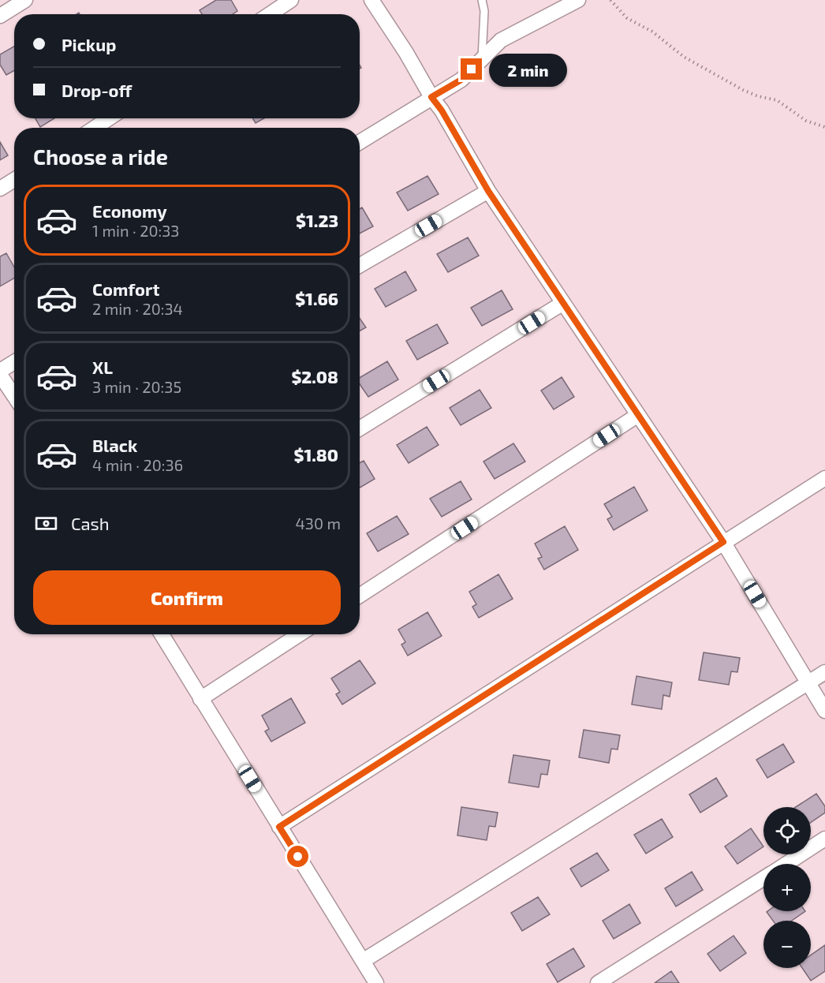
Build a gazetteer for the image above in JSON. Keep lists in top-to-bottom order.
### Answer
{
  "page": {
    "banner": ["Pickup", "Drop-off"],
    "bubble": "2 min",
    "heading": "Choose a ride",
    "list": [
      {
        "name": "Economy",
        "note": "1 min · 20:33",
        "value": "$1.23"
      },
      {
        "name": "Comfort",
        "note": "2 min · 20:34",
        "value": "$1.66"
      },
      {
        "name": "XL",
        "note": "3 min · 20:35",
        "value": "$2.08"
      },
      {
        "name": "Black",
        "note": "4 min · 20:36",
        "value": "$1.80"
      }
    ],
    "pay": ["Cash", "430 m"],
    "buttons": "Confirm",
    "map_buttons": ["+", "−"]
  }
}
